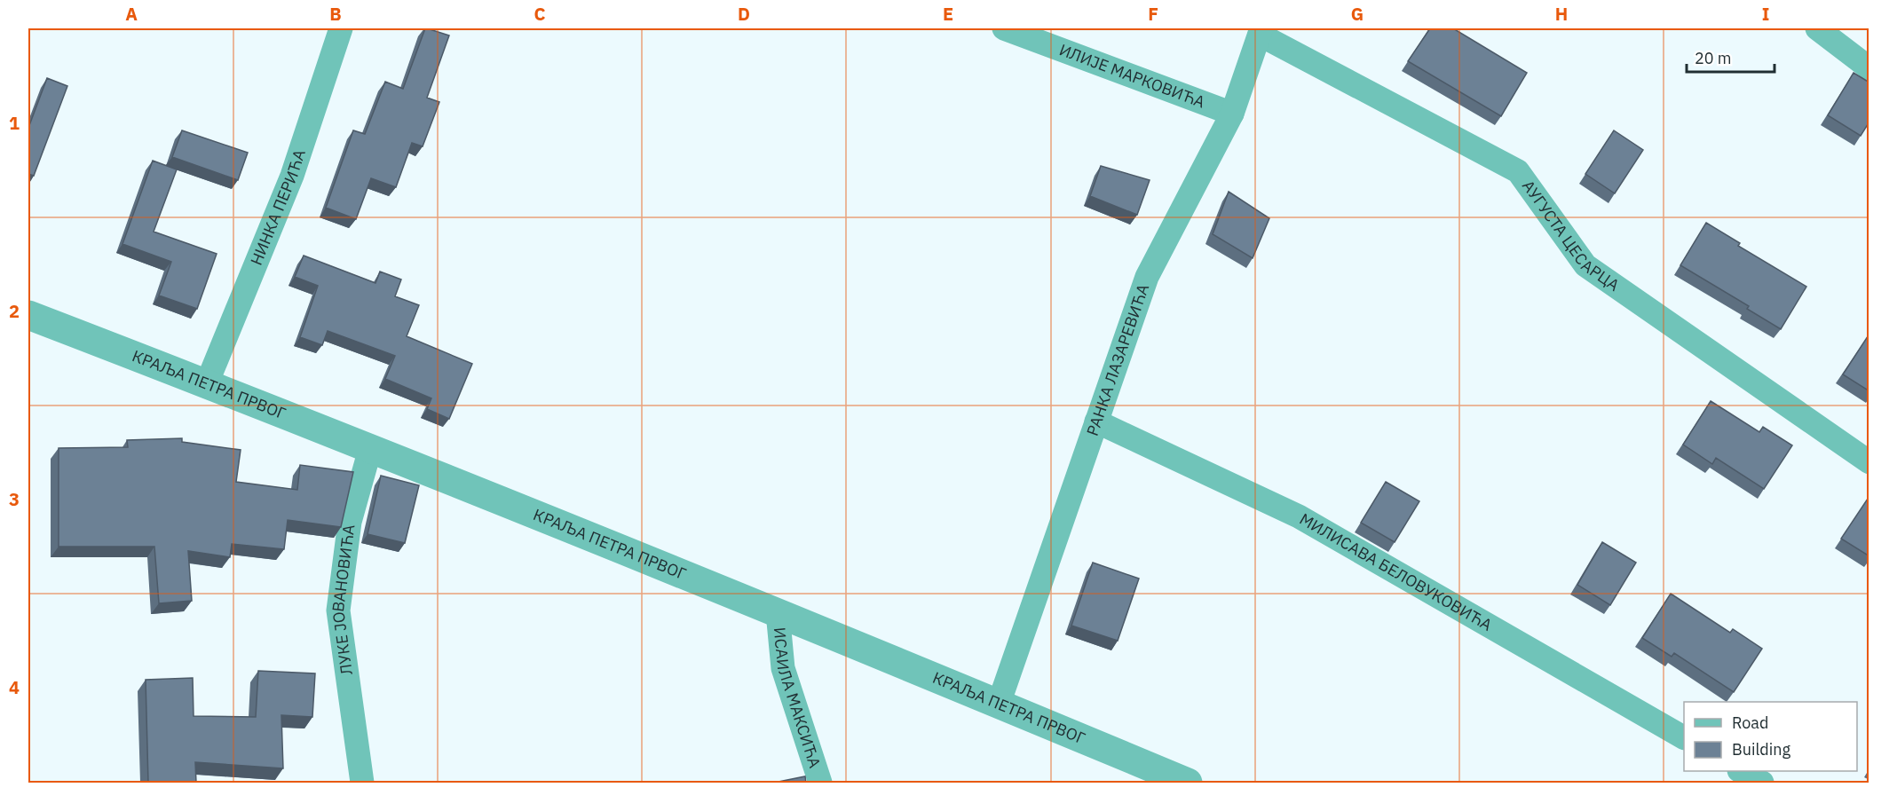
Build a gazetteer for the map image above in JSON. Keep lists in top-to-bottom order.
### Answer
{
  "streets": {
    "street": [
      "ИЛИЈЕ МАРКОВИЋА",
      "НИНКА ПЕРИЋА",
      "АУГУСТА ЦЕСАРЦА",
      "РАНКА ЛАЗАРЕВИЋА",
      "КРАЉА ПЕТРА ПРВОГ",
      "МИЛИСАВА БЕЛОВУКОВИЋА",
      "ЛУКЕ ЈОВАНОВИЋА",
      "ИСАИЛА МАКСИЋА"
    ]
  },
  "crossings": [
    ["ИЛИЈЕ МАРКОВИЋА", "РАНКА ЛАЗАРЕВИЋА"],
    ["НИНКА ПЕРИЋА", "КРАЉА ПЕТРА ПРВОГ"],
    ["АУГУСТА ЦЕСАРЦА", "РАНКА ЛАЗАРЕВИЋА"],
    ["РАНКА ЛАЗАРЕВИЋА", "КРАЉА ПЕТРА ПРВОГ"],
    ["РАНКА ЛАЗАРЕВИЋА", "МИЛИСАВА БЕЛОВУКОВИЋА"],
    ["КРАЉА ПЕТРА ПРВОГ", "ЛУКЕ ЈОВАНОВИЋА"],
    ["КРАЉА ПЕТРА ПРВОГ", "ИСАИЛА МАКСИЋА"]
  ],
  "legend": ["Road", "Building"],
  "scale_bar": "20 m",
  "grid": {
    "columns": [
      "A",
      "B",
      "C",
      "D",
      "E",
      "F",
      "G",
      "H",
      "I"
    ],
    "rows": [
      "1",
      "2",
      "3",
      "4"
    ]
  }
}
